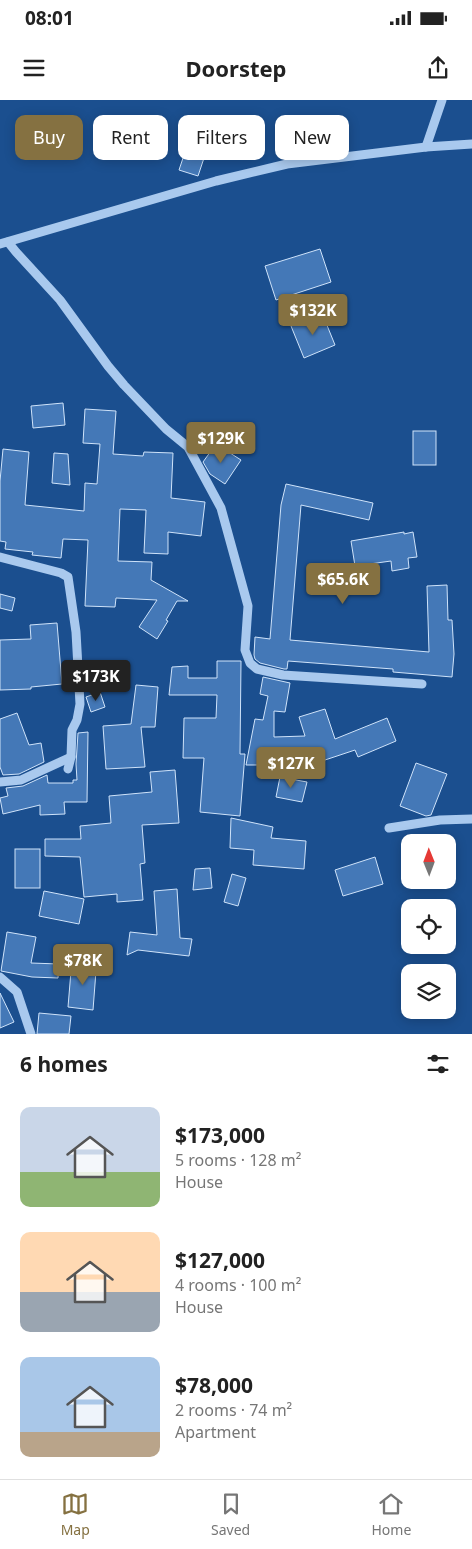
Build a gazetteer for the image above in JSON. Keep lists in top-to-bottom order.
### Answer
{
  "north": "top",
  "page": {
    "status": "08:01",
    "header": "Doorstep",
    "chip": [
      "Buy",
      "Rent",
      "Filters",
      "New"
    ],
    "price": [
      "$132K",
      "$129K",
      "$65.6K",
      "$173K",
      "$127K",
      "$78K"
    ],
    "heading": "6 homes",
    "list": [
      {
        "name": "$173,000",
        "note": "5 rooms · 128 m² · House"
      },
      {
        "name": "$127,000",
        "note": "4 rooms · 100 m² · House"
      },
      {
        "name": "$78,000",
        "note": "2 rooms · 74 m² · Apartment"
      }
    ],
    "tabs": ["Map", "Saved", "Home"]
  }
}
